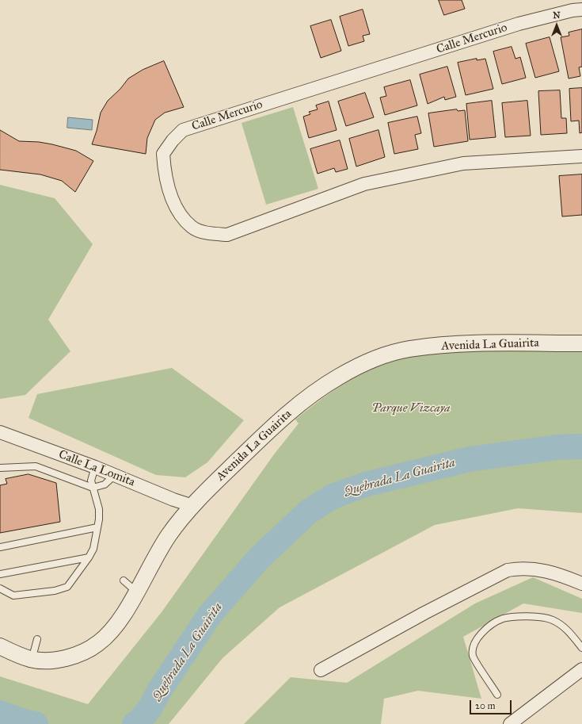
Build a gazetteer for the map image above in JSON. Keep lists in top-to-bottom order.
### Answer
{
  "streets": {
    "street": ["Calle Mercurio", "Avenida La Guairita", "Calle La Lomita"]
  },
  "crossings": [
    ["Avenida La Guairita", "Calle La Lomita"]
  ],
  "water": ["Quebrada La Guairita"],
  "parks": ["Parque Vizcaya"],
  "scale_bar": "20 m",
  "north": "top"
}
